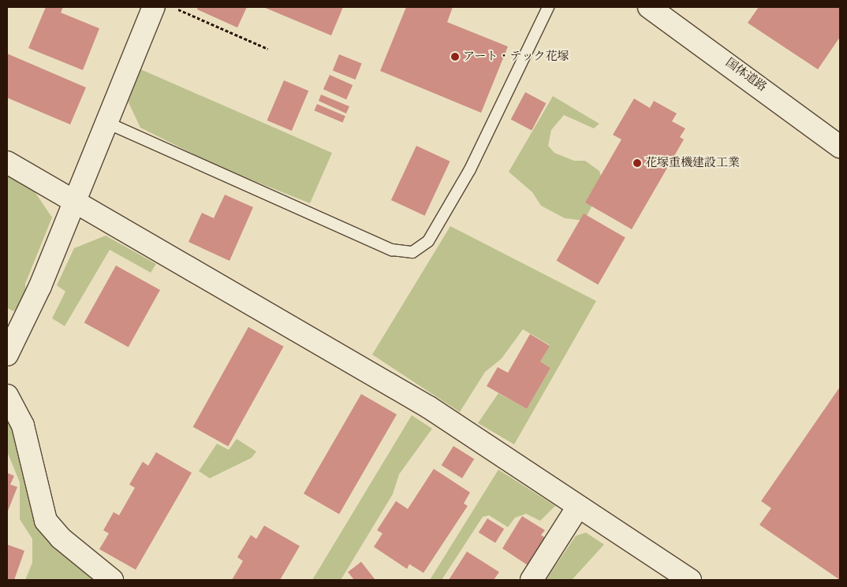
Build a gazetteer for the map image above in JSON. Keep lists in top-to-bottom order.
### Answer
{
  "streets": {
    "street": ["国体道路"]
  },
  "places": ["アート・テック花塚", "花塚重機建設工業"]
}
